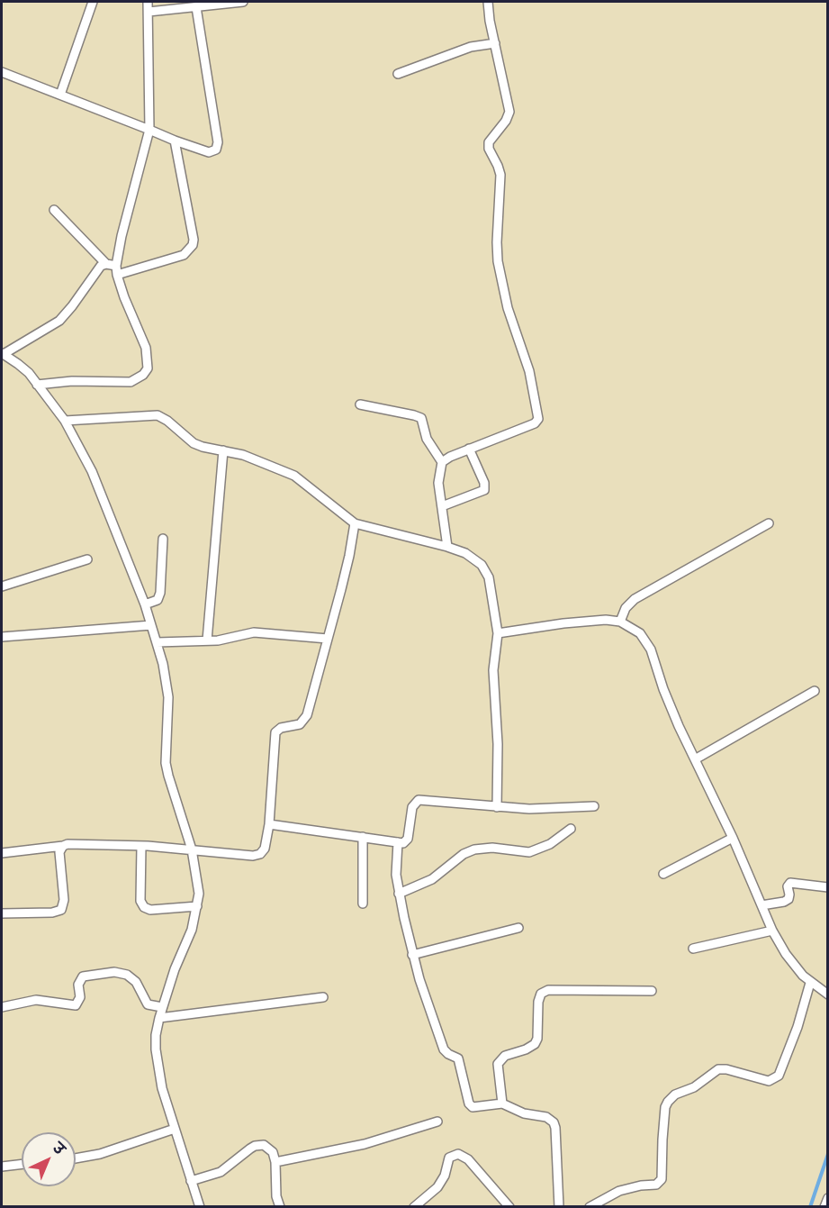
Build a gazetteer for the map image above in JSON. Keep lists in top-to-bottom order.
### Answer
{
  "north": "top right"
}
